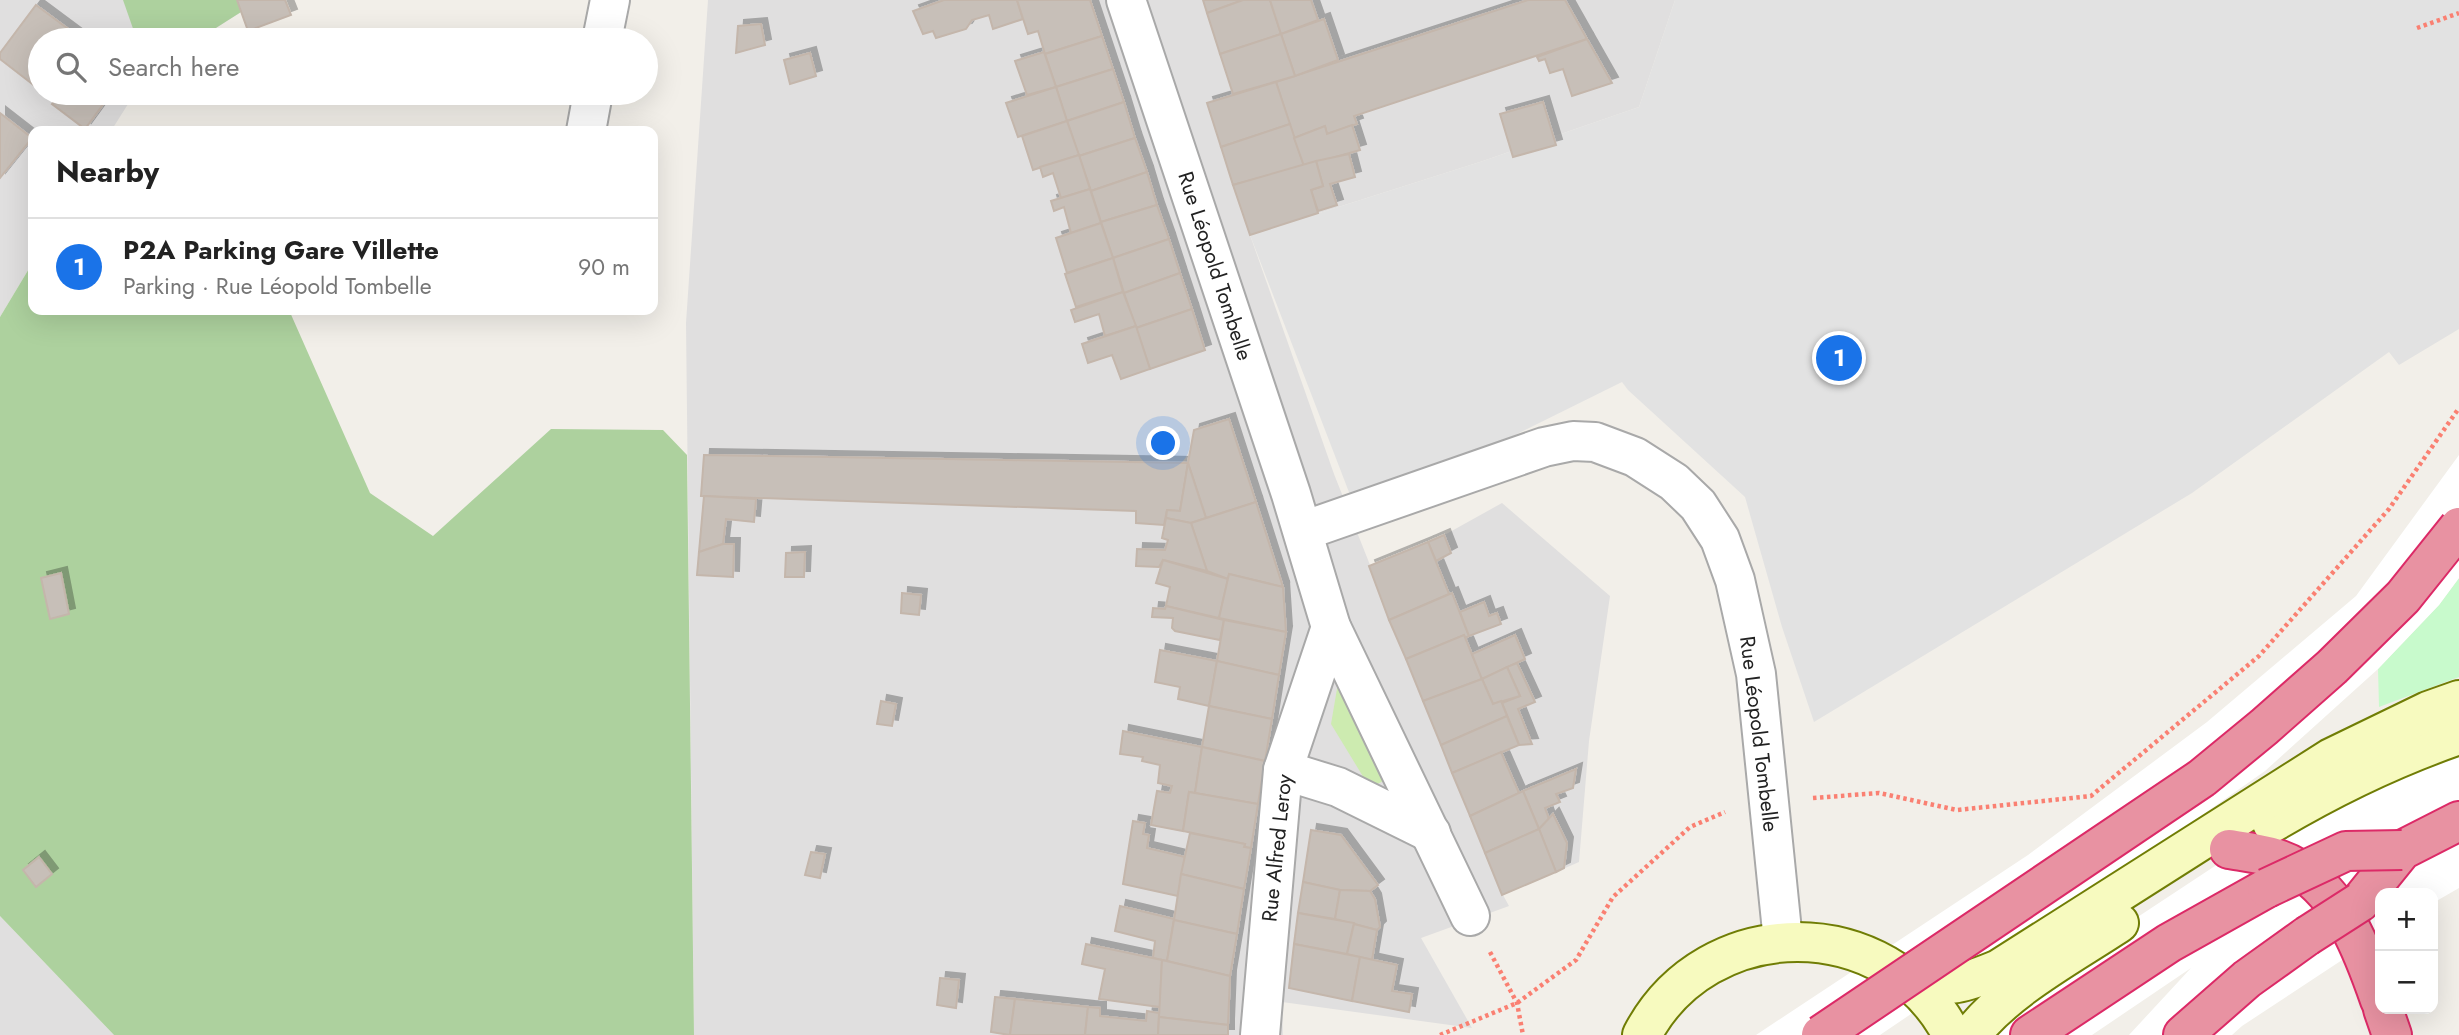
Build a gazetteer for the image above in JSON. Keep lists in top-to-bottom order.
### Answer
{
  "streets": {
    "street": ["Rue Léopold Tombelle", "Rue Alfred Leroy"]
  },
  "crossings": [
    ["Rue Léopold Tombelle", "Rue Alfred Leroy"]
  ],
  "page": {
    "search": "Search here",
    "heading": "Nearby",
    "list": [
      {
        "mark": "1",
        "name": "P2A Parking Gare Villette",
        "note": "Parking · Rue Léopold Tombelle",
        "value": "90 m"
      }
    ],
    "pins": "1",
    "map_buttons": ["+", "−"]
  }
}
